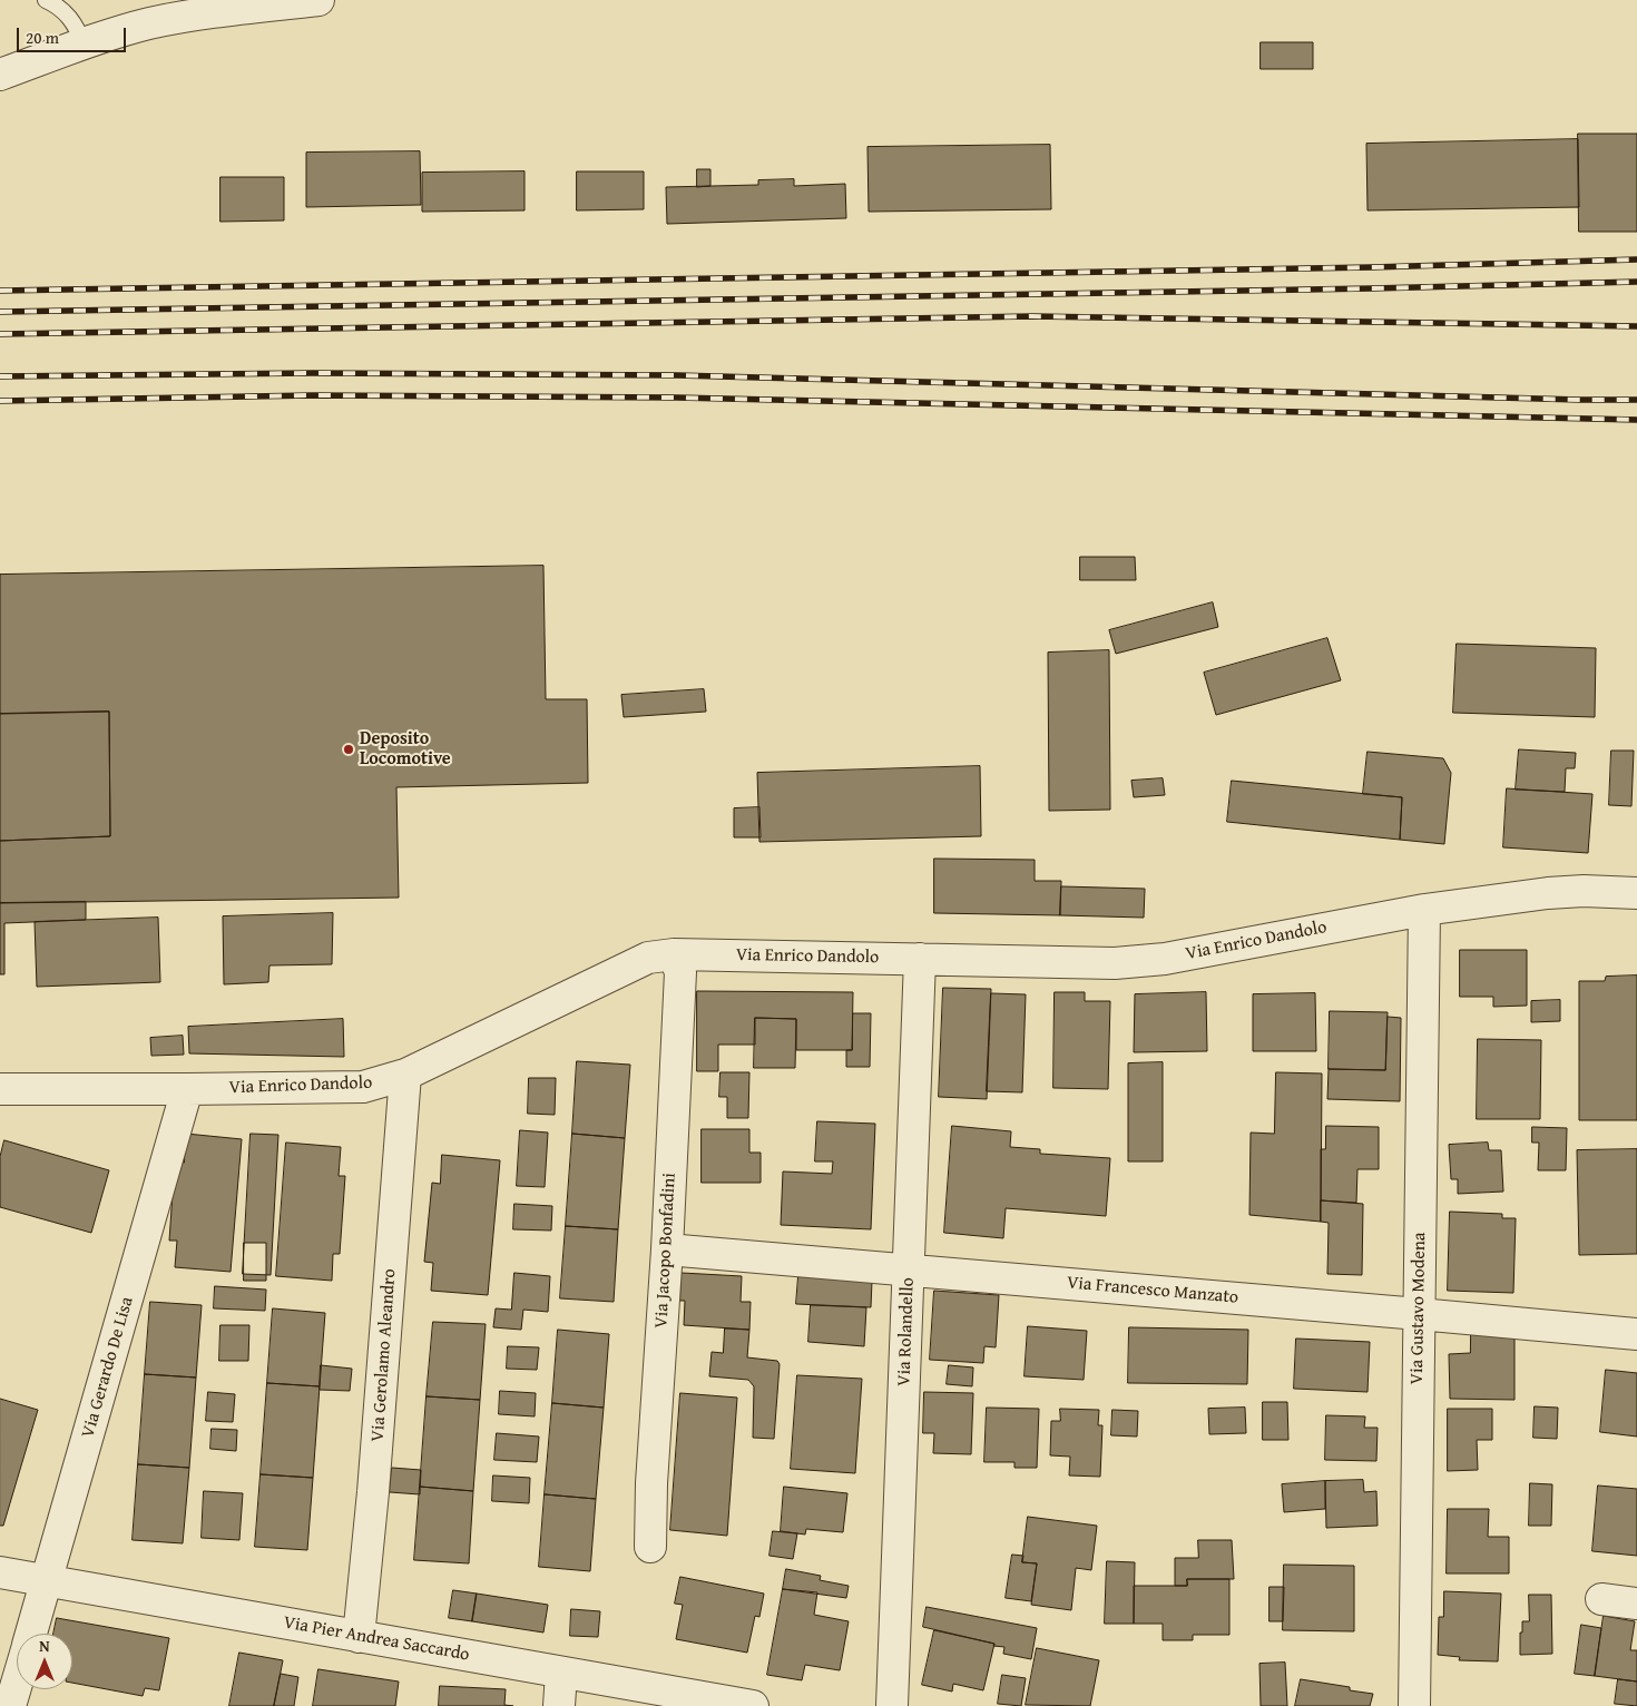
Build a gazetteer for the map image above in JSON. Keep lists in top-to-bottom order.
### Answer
{
  "streets": {
    "street": [
      "Via Enrico Dandolo",
      "Via Jacopo Bonfadini",
      "Via Francesco Manzato",
      "Via Gustavo Modena",
      "Via Rolandello",
      "Via Gerolamo Aleandro",
      "Via Gerardo De Lisa",
      "Via Pier Andrea Saccardo"
    ]
  },
  "crossings": [
    ["Via Enrico Dandolo", "Via Jacopo Bonfadini"],
    ["Via Enrico Dandolo", "Via Gustavo Modena"],
    ["Via Enrico Dandolo", "Via Rolandello"],
    ["Via Enrico Dandolo", "Via Gerolamo Aleandro"],
    ["Via Enrico Dandolo", "Via Gerardo De Lisa"],
    ["Via Jacopo Bonfadini", "Via Francesco Manzato"],
    ["Via Francesco Manzato", "Via Gustavo Modena"],
    ["Via Francesco Manzato", "Via Rolandello"],
    ["Via Gerolamo Aleandro", "Via Pier Andrea Saccardo"],
    ["Via Gerardo De Lisa", "Via Pier Andrea Saccardo"]
  ],
  "places": ["Deposito Locomotive"],
  "scale_bar": "20 m",
  "north": "top"
}
